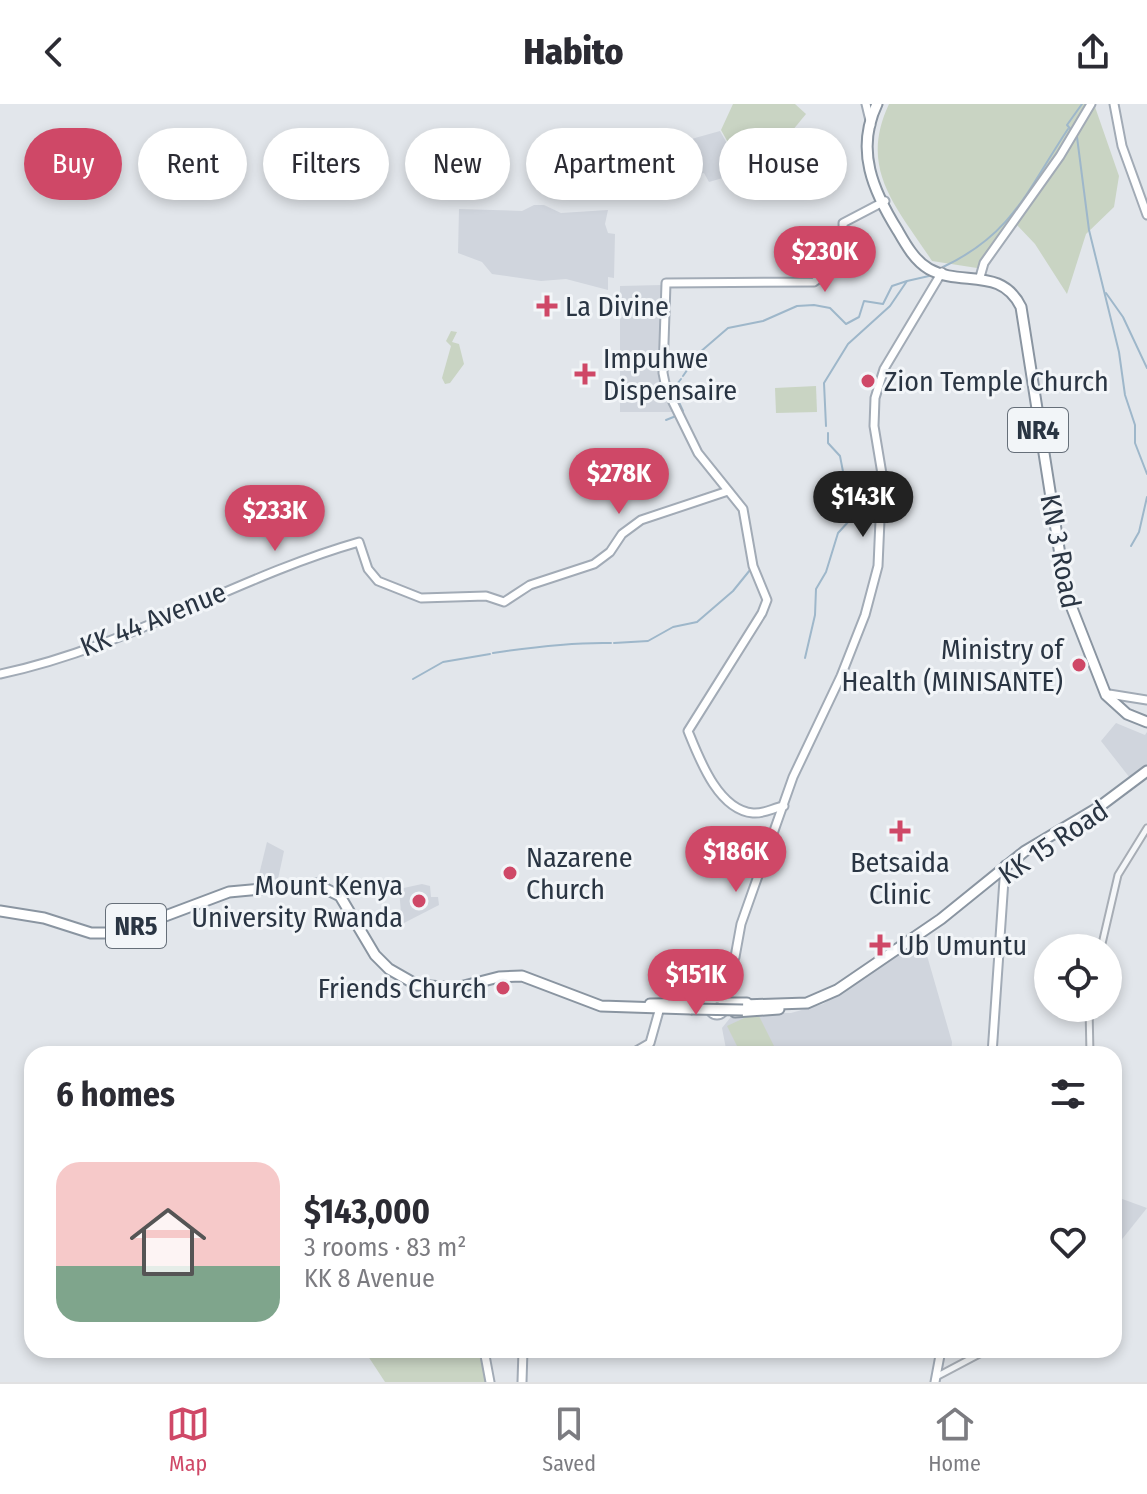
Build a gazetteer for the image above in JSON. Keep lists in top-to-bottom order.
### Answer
{
  "streets": {
    "highway": [
      "NR4",
      "KN 3 Road",
      "KK 15 Road",
      "NR5"
    ],
    "main road": ["KK 44 Avenue"]
  },
  "places": {
    "health": [
      "La Divine",
      "Impuhwe Dispensaire",
      "Betsaida Clinic",
      "Ub Umuntu"
    ],
    "other": [
      "Zion Temple Church",
      "Ministry of Health (MINISANTE)",
      "Nazarene Church",
      "Mount Kenya University Rwanda",
      "Friends Church"
    ]
  },
  "page": {
    "header": "Habito",
    "chip": [
      "Buy",
      "Rent",
      "Filters",
      "New",
      "Apartment",
      "House"
    ],
    "price": [
      "$230K",
      "$278K",
      "$143K",
      "$233K",
      "$186K",
      "$151K"
    ],
    "heading": "6 homes",
    "list": [
      {
        "name": "$143,000",
        "note": "3 rooms · 83 m² · KK 8 Avenue"
      }
    ],
    "tabs": ["Map", "Saved", "Home"]
  }
}
